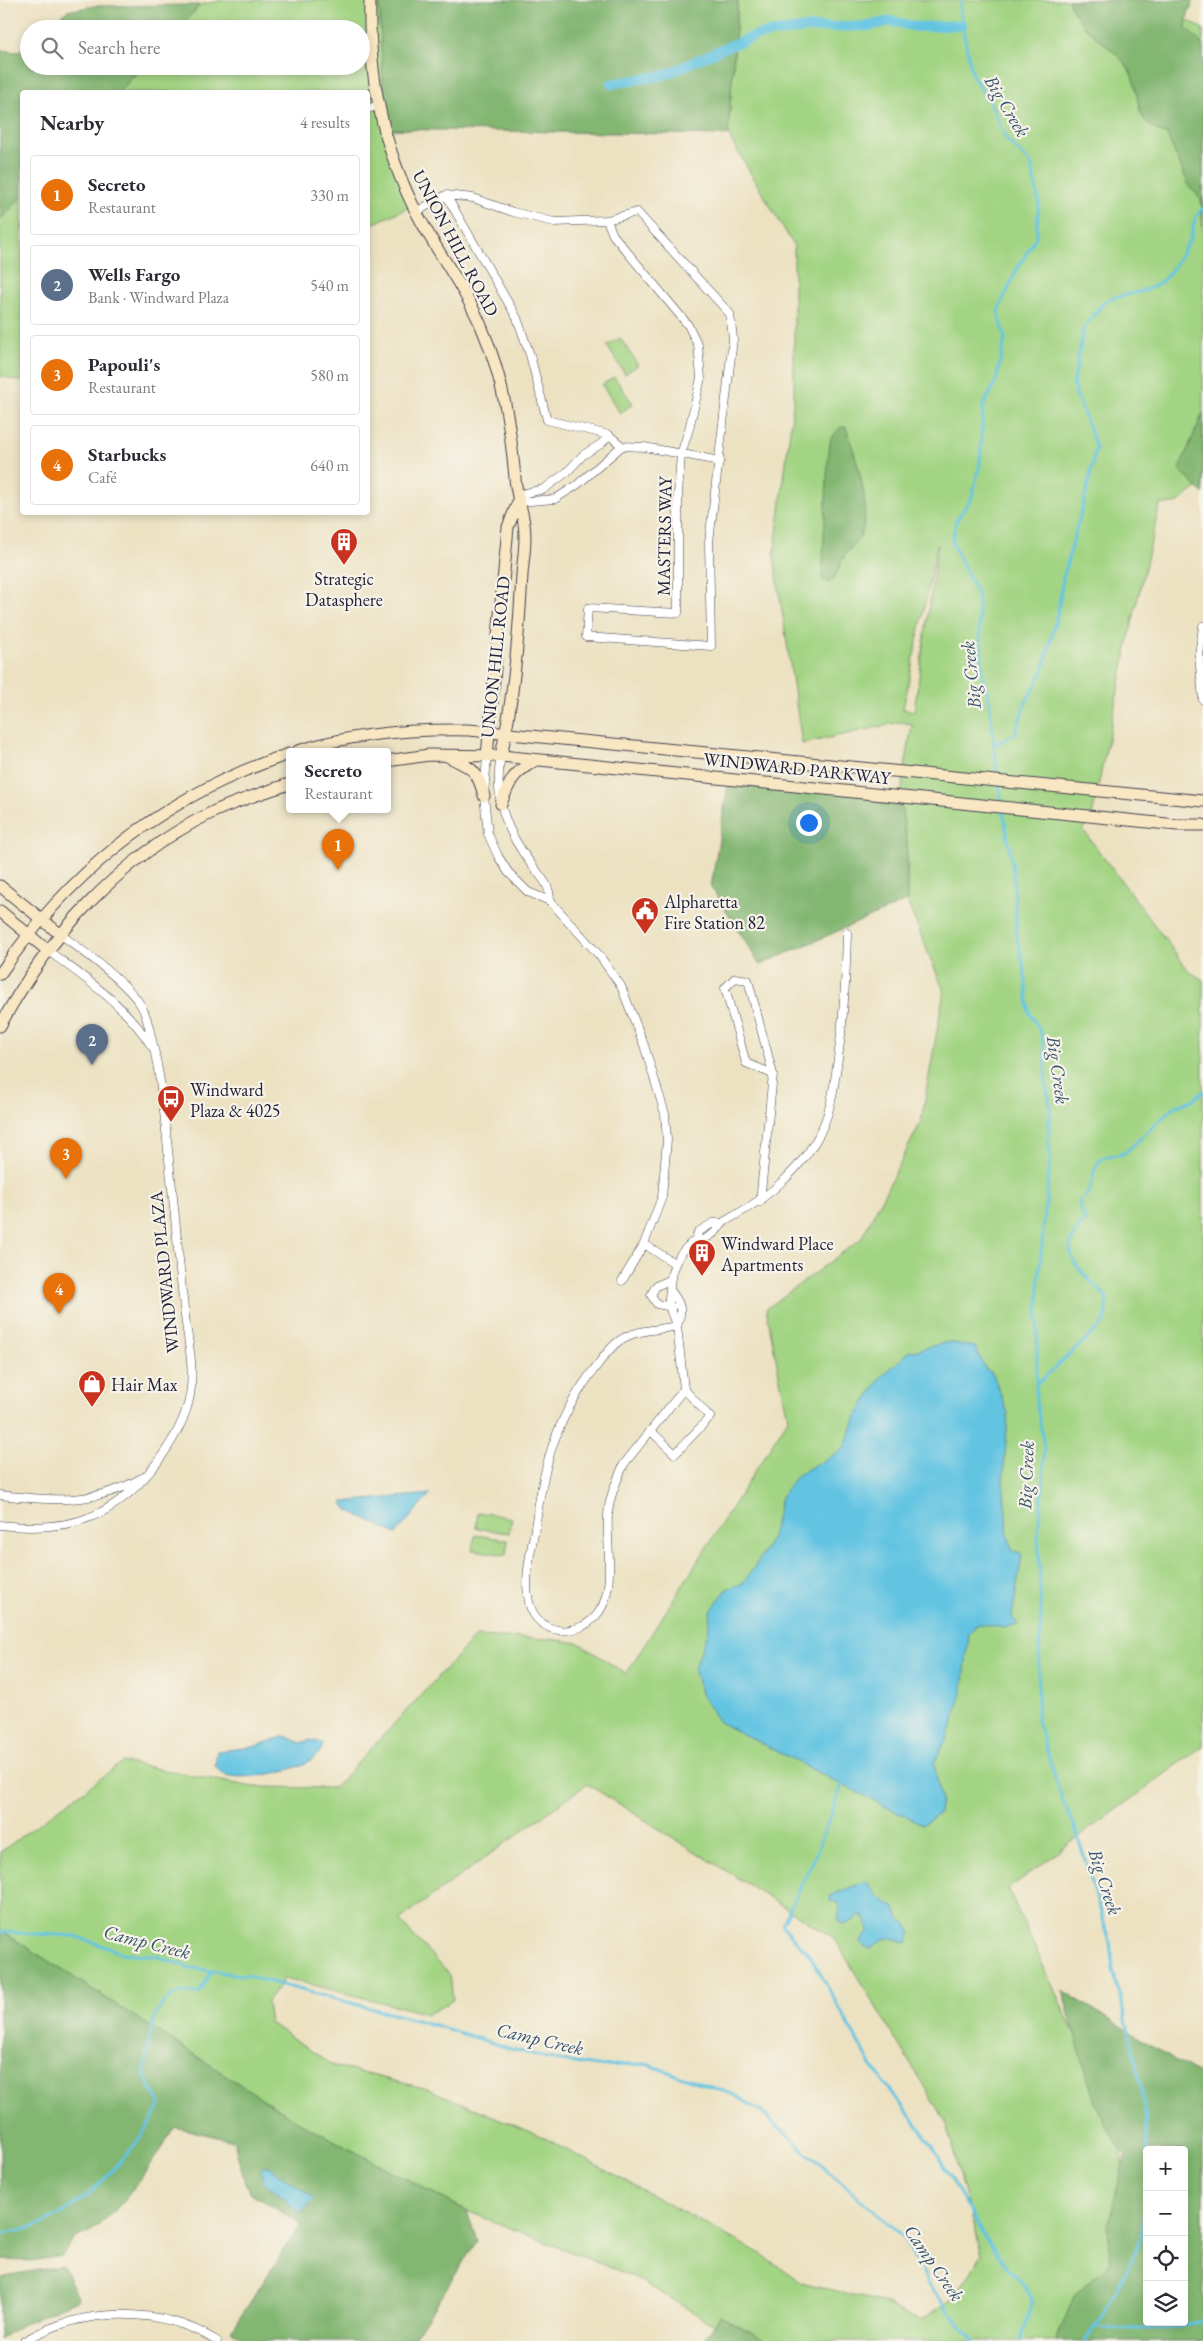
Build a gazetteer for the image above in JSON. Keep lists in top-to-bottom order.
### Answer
{
  "streets": {
    "main road": ["UNION HILL ROAD", "WINDWARD PARKWAY", "WINDWARD PLAZA"],
    "street": ["MASTERS WAY"]
  },
  "crossings": [
    ["UNION HILL ROAD", "WINDWARD PARKWAY"]
  ],
  "water": ["Big Creek", "Camp Creek"],
  "places": {
    "building": ["Strategic Datasphere", "Windward Place Apartments"],
    "public building": ["Alpharetta Fire Station 82"],
    "bus stop": ["Windward Plaza & 4025"],
    "shop": ["Hair Max"]
  },
  "page": {
    "search": "Search here",
    "heading": ["Nearby", "4 results"],
    "list": [
      {
        "mark": "1",
        "name": "Secreto",
        "note": "Restaurant",
        "value": "330 m"
      },
      {
        "mark": "2",
        "name": "Wells Fargo",
        "note": "Bank · Windward Plaza",
        "value": "540 m"
      },
      {
        "mark": "3",
        "name": "Papouli's",
        "note": "Restaurant",
        "value": "580 m"
      },
      {
        "mark": "4",
        "name": "Starbucks",
        "note": "Café",
        "value": "640 m"
      }
    ],
    "popup": ["Secreto", "Restaurant"],
    "pins": [
      "1",
      "2",
      "3",
      "4"
    ],
    "map_buttons": ["+", "−"]
  }
}
